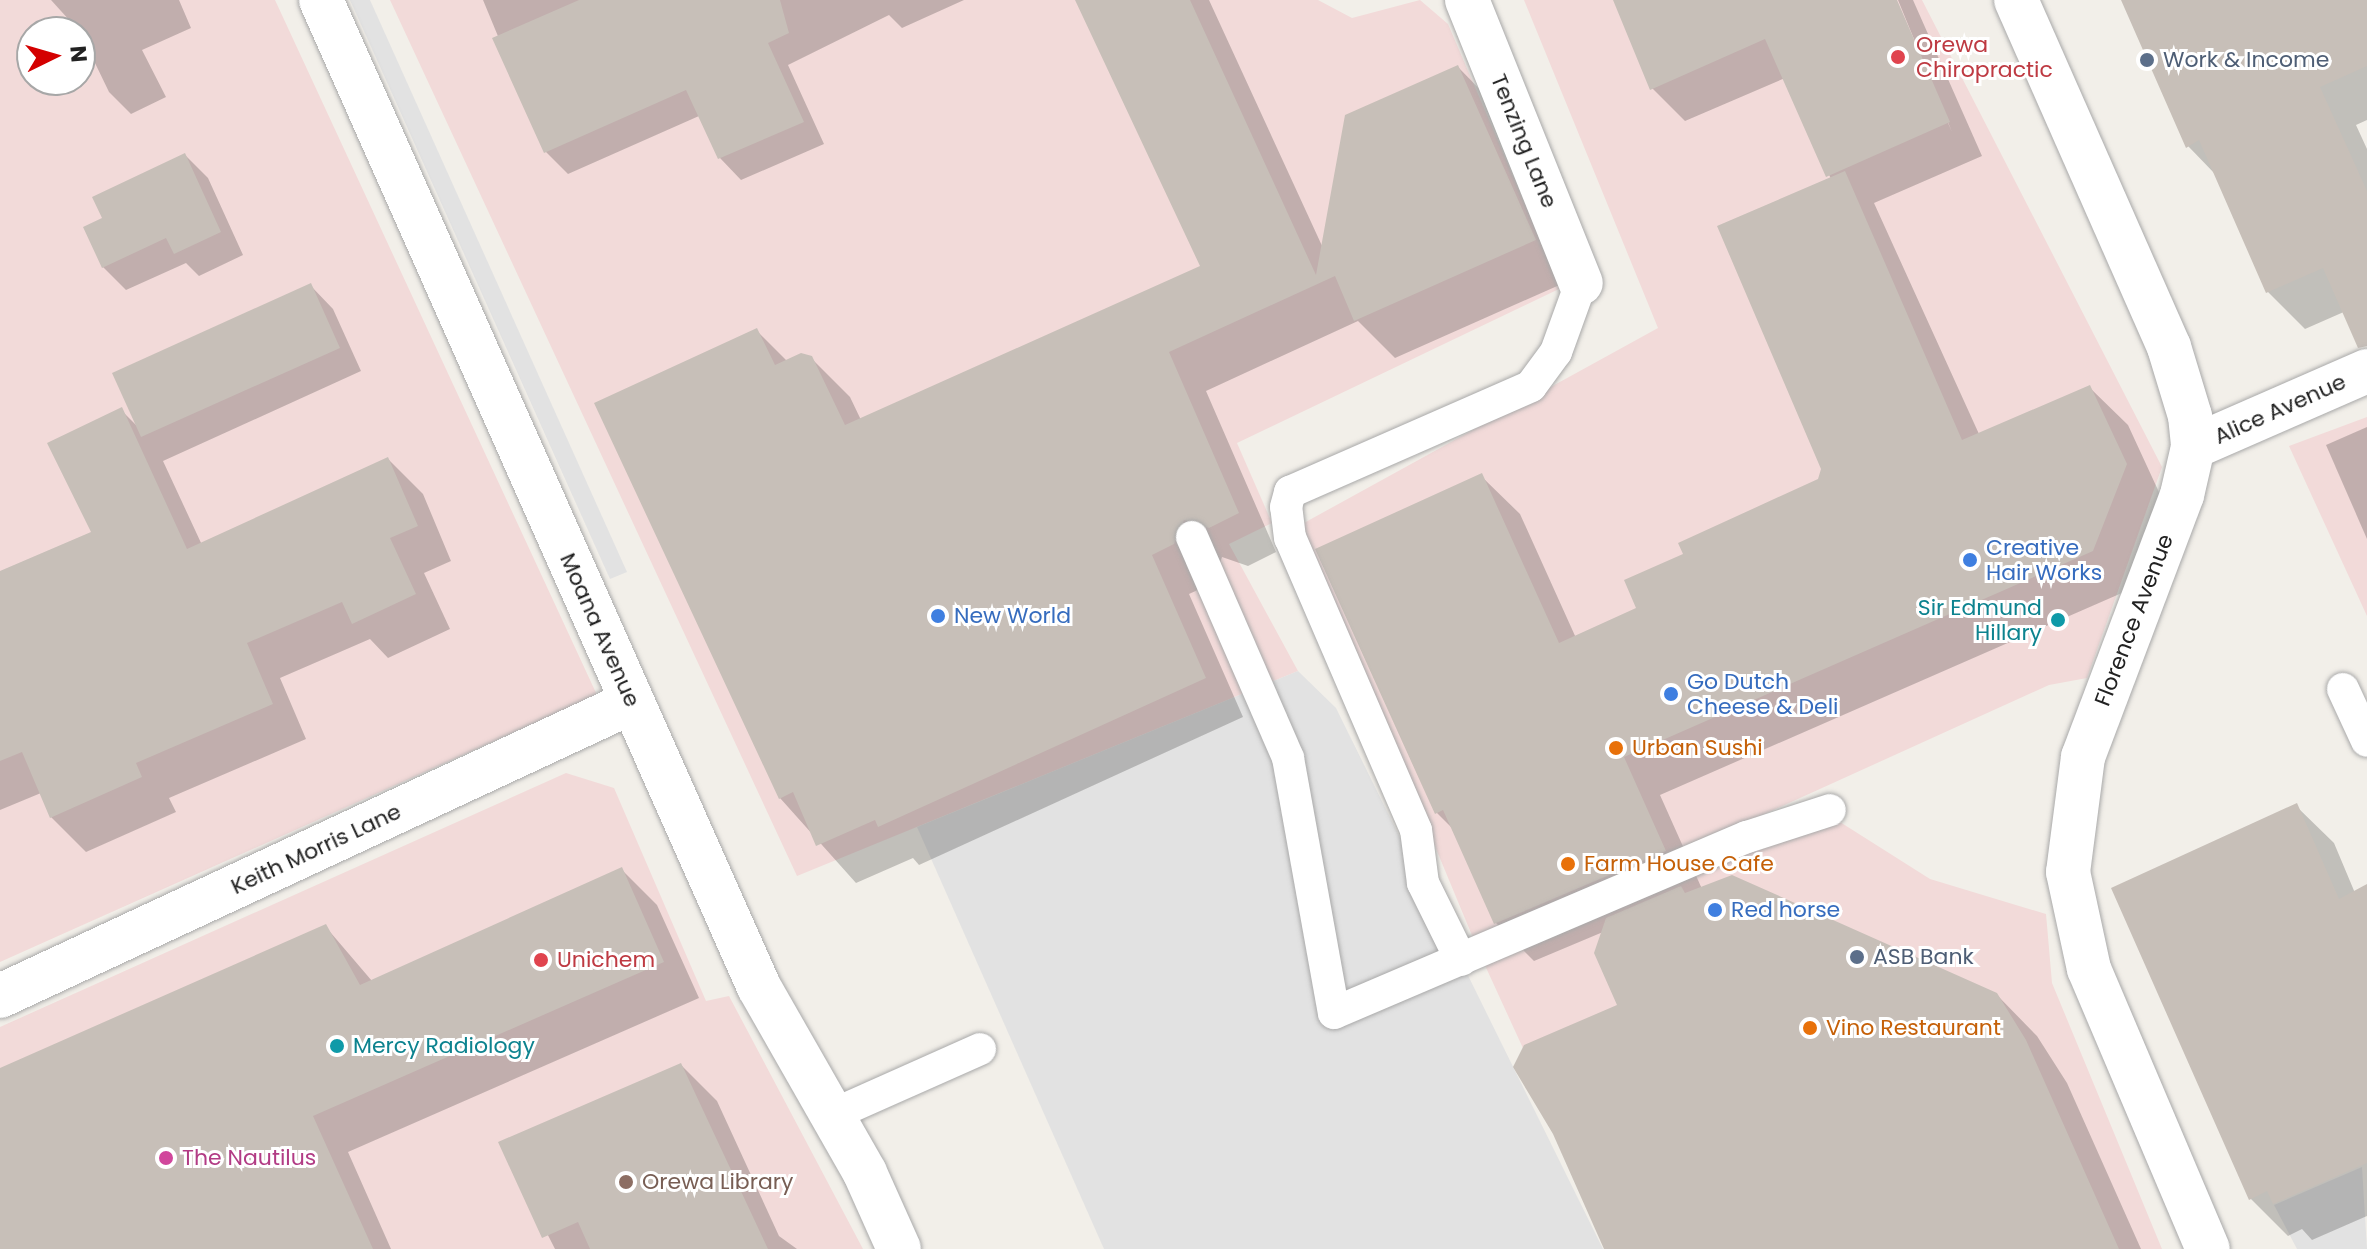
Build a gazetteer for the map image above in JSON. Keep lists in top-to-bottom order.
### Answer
{
  "streets": {
    "street": [
      "Tenzing Lane",
      "Alice Avenue",
      "Florence Avenue",
      "Moana Avenue",
      "Keith Morris Lane"
    ]
  },
  "crossings": [
    ["Alice Avenue", "Florence Avenue"],
    ["Moana Avenue", "Keith Morris Lane"]
  ],
  "places": [
    "Orewa Chiropractic",
    "Work & Income",
    "Creative Hair Works",
    "New World",
    "Sir Edmund Hillary",
    "Go Dutch Cheese & Deli",
    "Urban Sushi",
    "Farm House Cafe",
    "Red horse",
    "ASB Bank",
    "Unichem",
    "Vino Restaurant",
    "Mercy Radiology",
    "The Nautilus",
    "Orewa Library"
  ],
  "north": "right"
}
